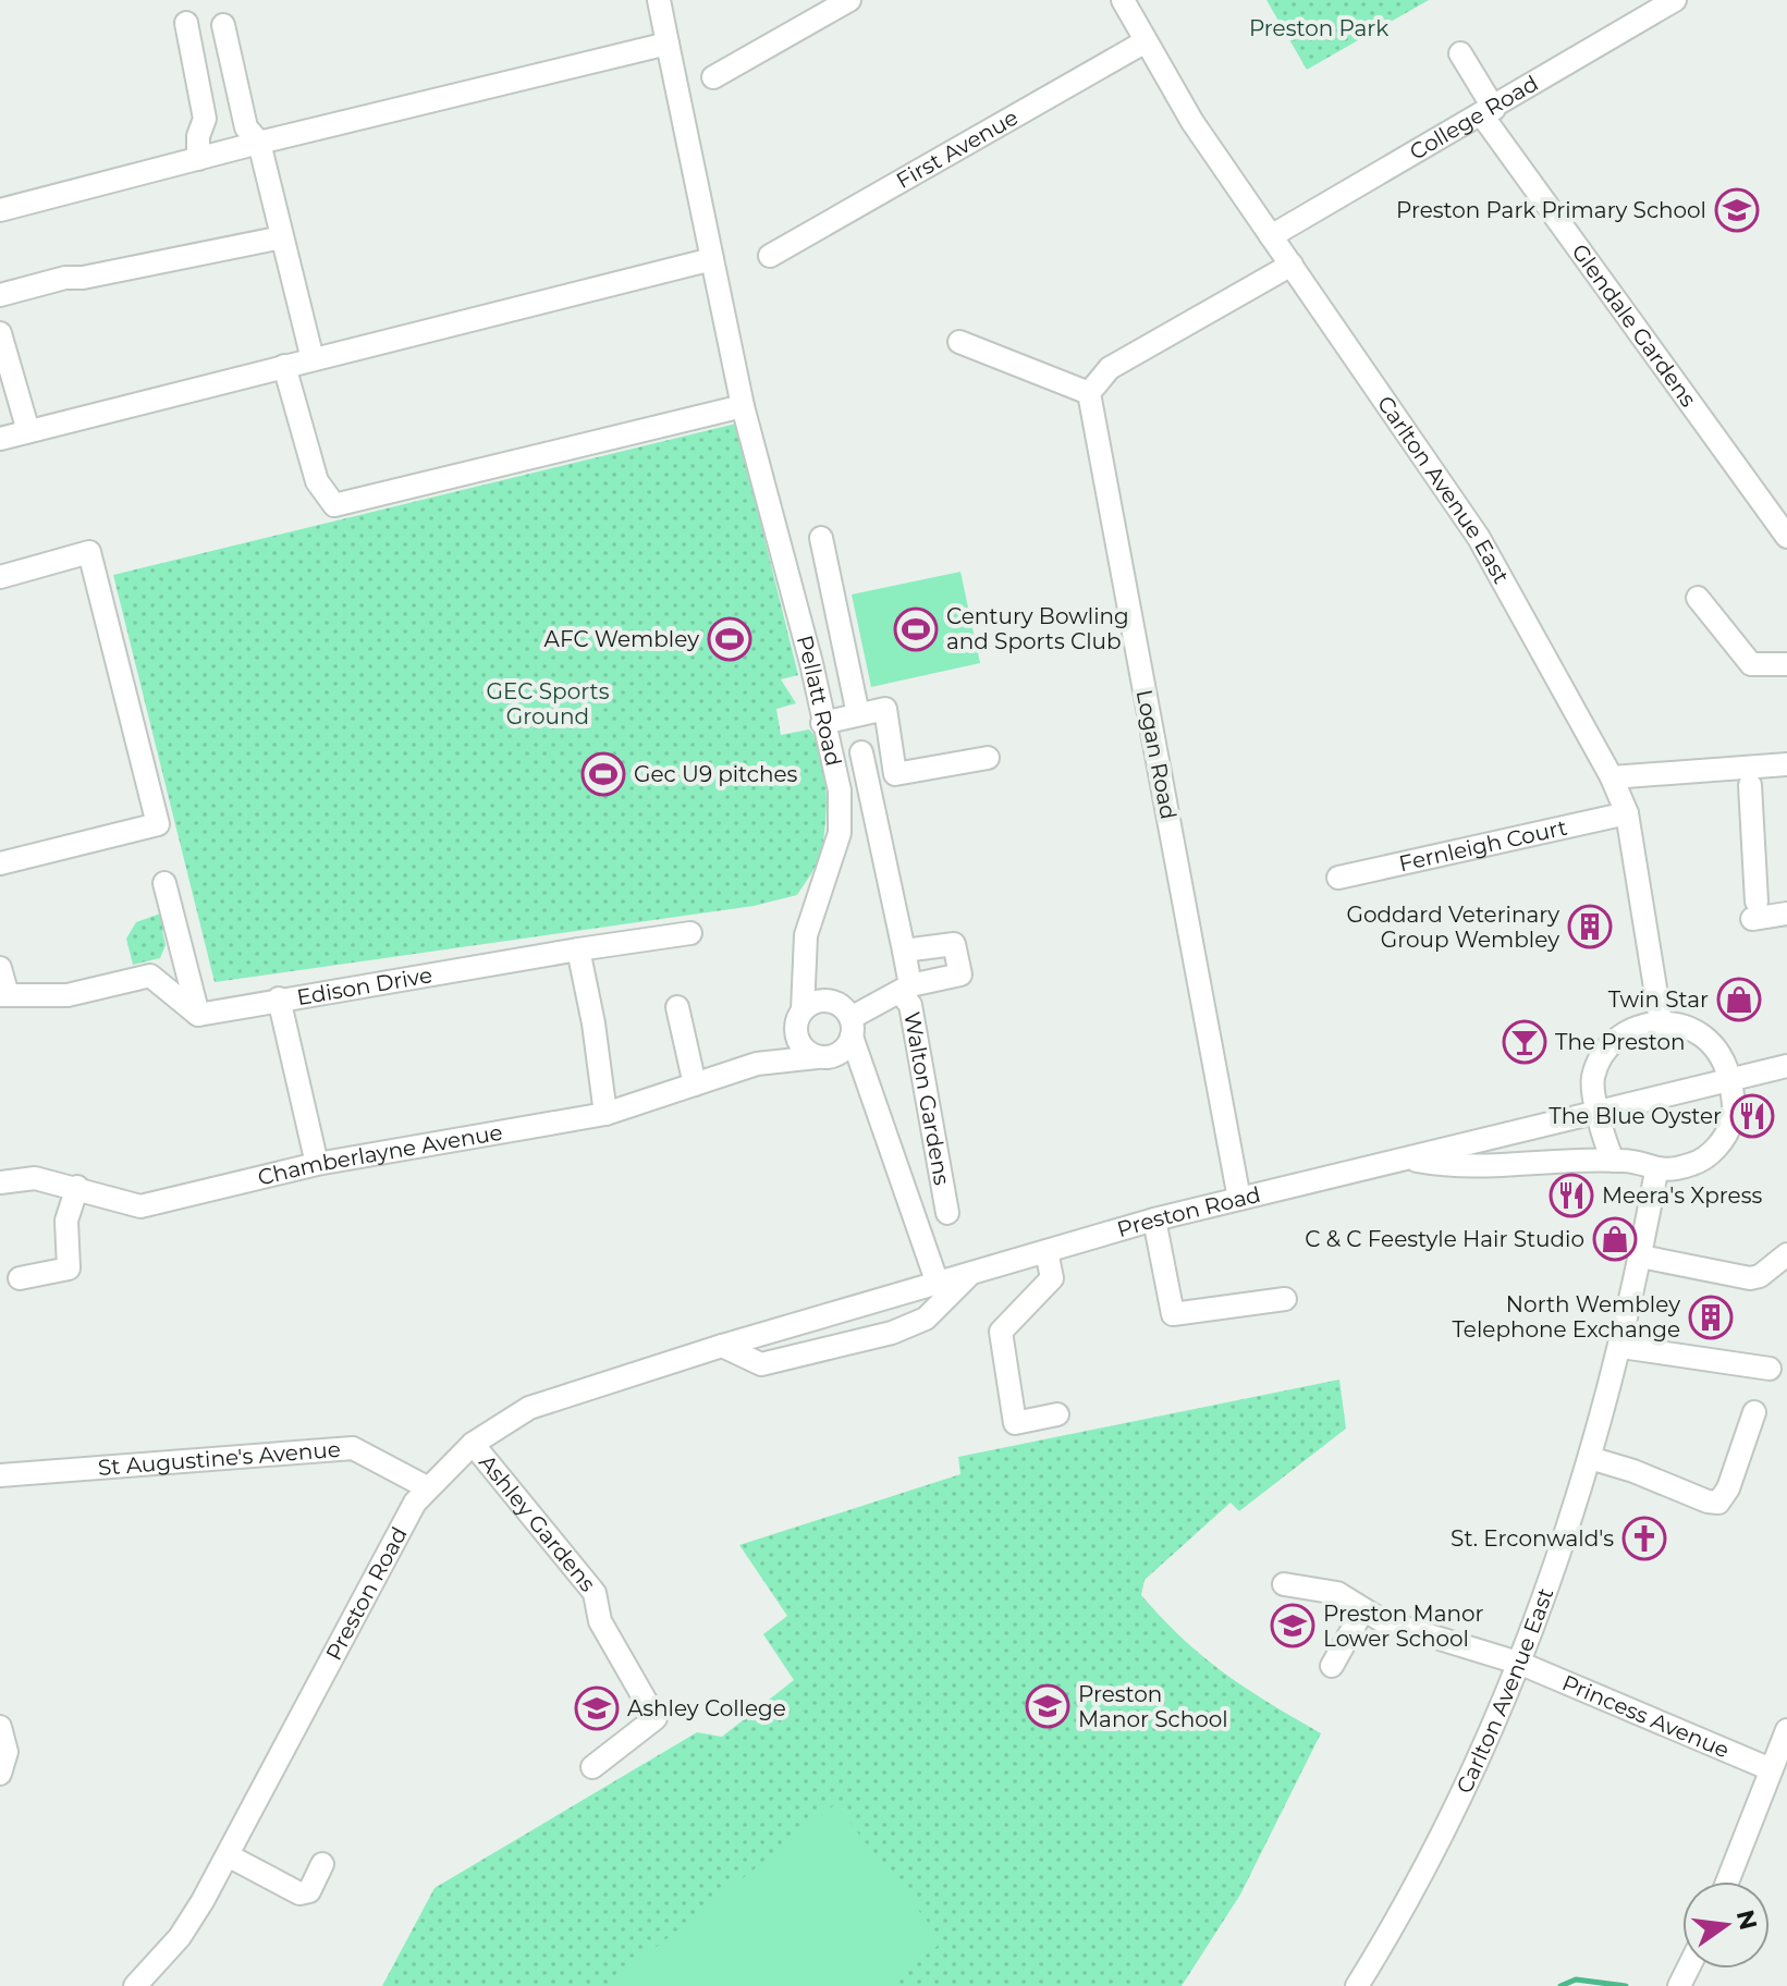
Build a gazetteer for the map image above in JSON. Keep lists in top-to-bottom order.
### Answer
{
  "streets": {
    "street": [
      "College Road",
      "First Avenue",
      "Glendale Gardens",
      "Carlton Avenue East",
      "Pellatt Road",
      "Logan Road",
      "Fernleigh Court",
      "Edison Drive",
      "Walton Gardens",
      "Chamberlayne Avenue",
      "Preston Road",
      "St Augustine's Avenue",
      "Ashley Gardens",
      "Princess Avenue"
    ]
  },
  "crossings": [
    ["College Road", "Glendale Gardens"],
    ["College Road", "Carlton Avenue East"],
    ["First Avenue", "Carlton Avenue East"],
    ["Carlton Avenue East", "Fernleigh Court"],
    ["Carlton Avenue East", "Princess Avenue"],
    ["Pellatt Road", "Walton Gardens"],
    ["Pellatt Road", "Chamberlayne Avenue"],
    ["Logan Road", "Preston Road"],
    ["Walton Gardens", "Chamberlayne Avenue"],
    ["Preston Road", "St Augustine's Avenue"],
    ["Preston Road", "Ashley Gardens"]
  ],
  "parks": ["Preston Park", "GEC Sports Ground"],
  "places": {
    "school or university": [
      "Preston Park Primary School",
      "Preston Manor Lower School",
      "Preston Manor School",
      "Ashley College"
    ],
    "sports": ["Century Bowling and Sports Club", "AFC Wembley", "Gec U9 pitches"],
    "building": ["Goddard Veterinary Group Wembley", "North Wembley Telephone Exchange"],
    "shop": ["Twin Star", "C & C Feestyle Hair Studio"],
    "bar": ["The Preston"],
    "restaurant": ["The Blue Oyster", "Meera's Xpress"],
    "church": ["St. Erconwald's"]
  },
  "north": "right"
}
